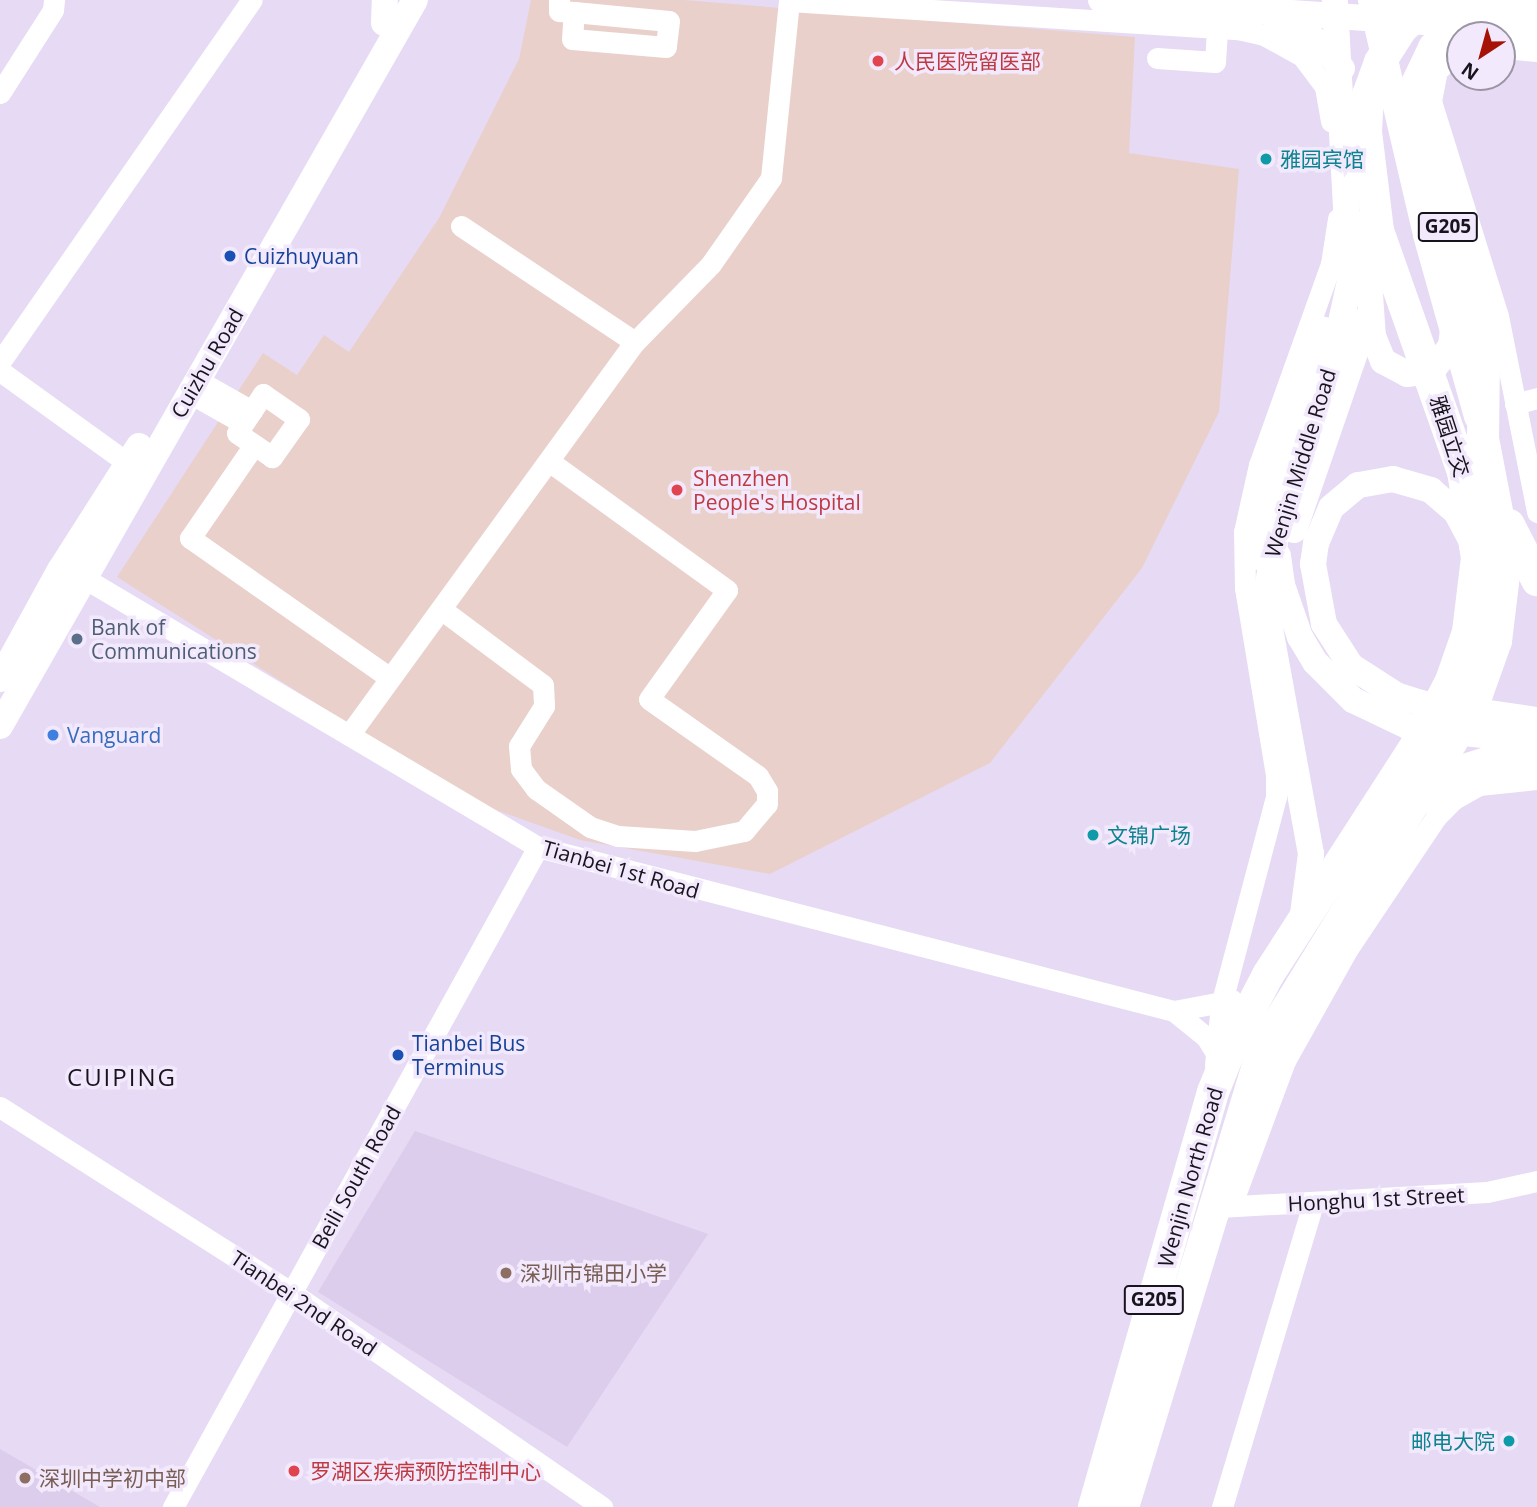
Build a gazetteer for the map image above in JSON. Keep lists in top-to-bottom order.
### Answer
{
  "streets": {
    "highway": ["G205", "雅园立交", "Wenjin North Road"],
    "main road": ["Cuizhu Road", "Wenjin Middle Road"],
    "street": [
      "Tianbei 1st Road",
      "Beili South Road",
      "Honghu 1st Street",
      "Tianbei 2nd Road"
    ]
  },
  "crossings": [
    ["G205", "雅园立交"],
    ["G205", "Wenjin North Road"],
    ["Cuizhu Road", "Tianbei 1st Road"],
    ["雅园立交", "Wenjin North Road"],
    ["Wenjin Middle Road", "Wenjin North Road"],
    ["Tianbei 1st Road", "Beili South Road"],
    ["Tianbei 1st Road", "Wenjin North Road"],
    ["Beili South Road", "Tianbei 2nd Road"],
    ["Wenjin North Road", "Honghu 1st Street"]
  ],
  "districts": ["CUIPING"],
  "places": [
    "人民医院留医部",
    "雅园宾馆",
    "Cuizhuyuan",
    "Shenzhen People's Hospital",
    "Bank of Communications",
    "Vanguard",
    "文锦广场",
    "Tianbei Bus Terminus",
    "深圳市锦田小学",
    "邮电大院",
    "罗湖区疾病预防控制中心",
    "深圳中学初中部"
  ],
  "north": "bottom left"
}
